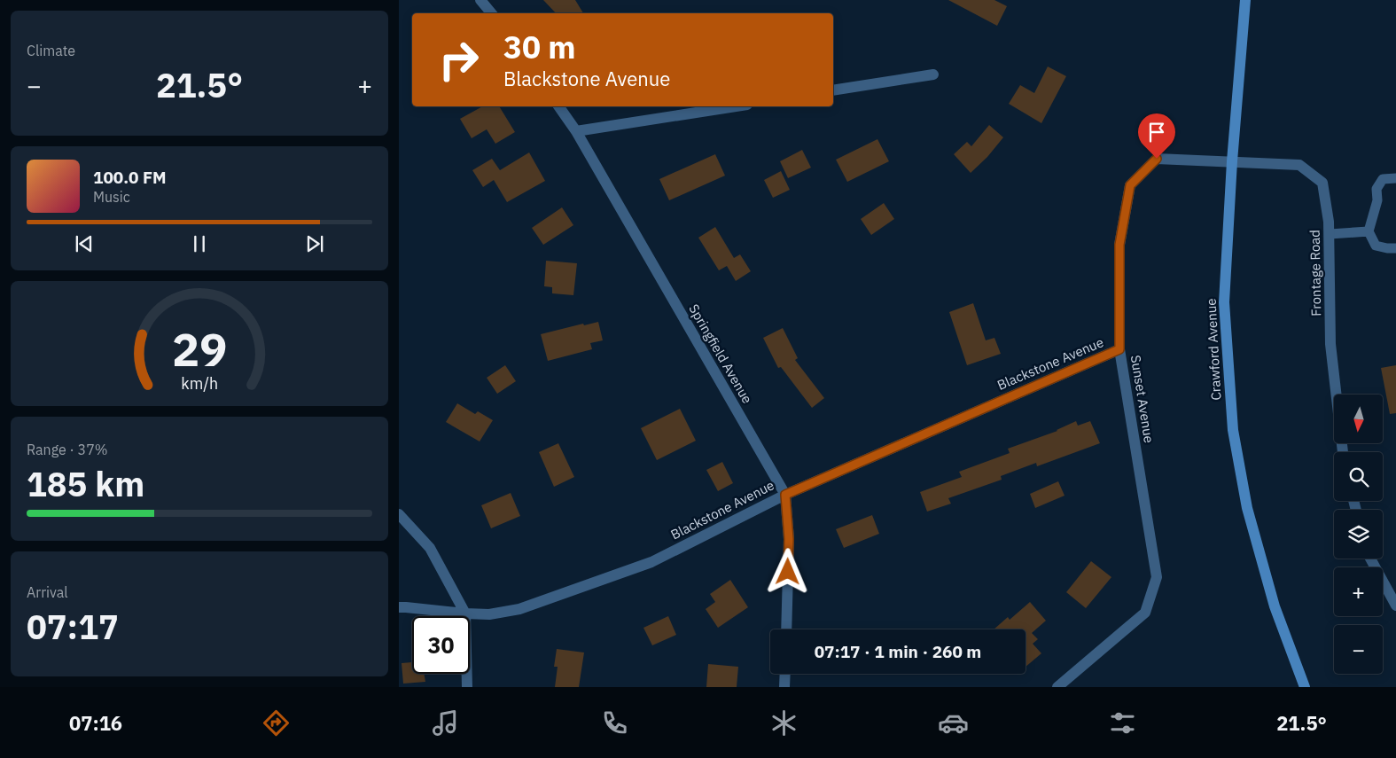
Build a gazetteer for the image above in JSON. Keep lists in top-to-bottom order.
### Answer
{
  "streets": {
    "main road": ["Crawford Avenue"],
    "street": [
      "Frontage Road",
      "Springfield Avenue",
      "Blackstone Avenue",
      "Sunset Avenue"
    ]
  },
  "crossings": [
    ["Frontage Road", "Crawford Avenue"],
    ["Frontage Road", "Sunset Avenue"],
    ["Crawford Avenue", "Sunset Avenue"],
    ["Springfield Avenue", "Blackstone Avenue"],
    ["Blackstone Avenue", "Sunset Avenue"]
  ],
  "north": "bottom",
  "page": {
    "tile": [
      "Climate",
      ["Range · 37%", "185 km"],
      ["Arrival", "07:17"]
    ],
    "turn": ["30 m", "Blackstone Avenue"],
    "heat": ["−", "21.5°", "+"],
    "song": ["100.0 FM", "Music"],
    "map_buttons": ["+", "−"],
    "limit": "30",
    "trip": "07:17 · 1 min · 260 m",
    "tabs": ["07:16", "21.5°"],
    "gauge": ["29", "km/h"]
  }
}
